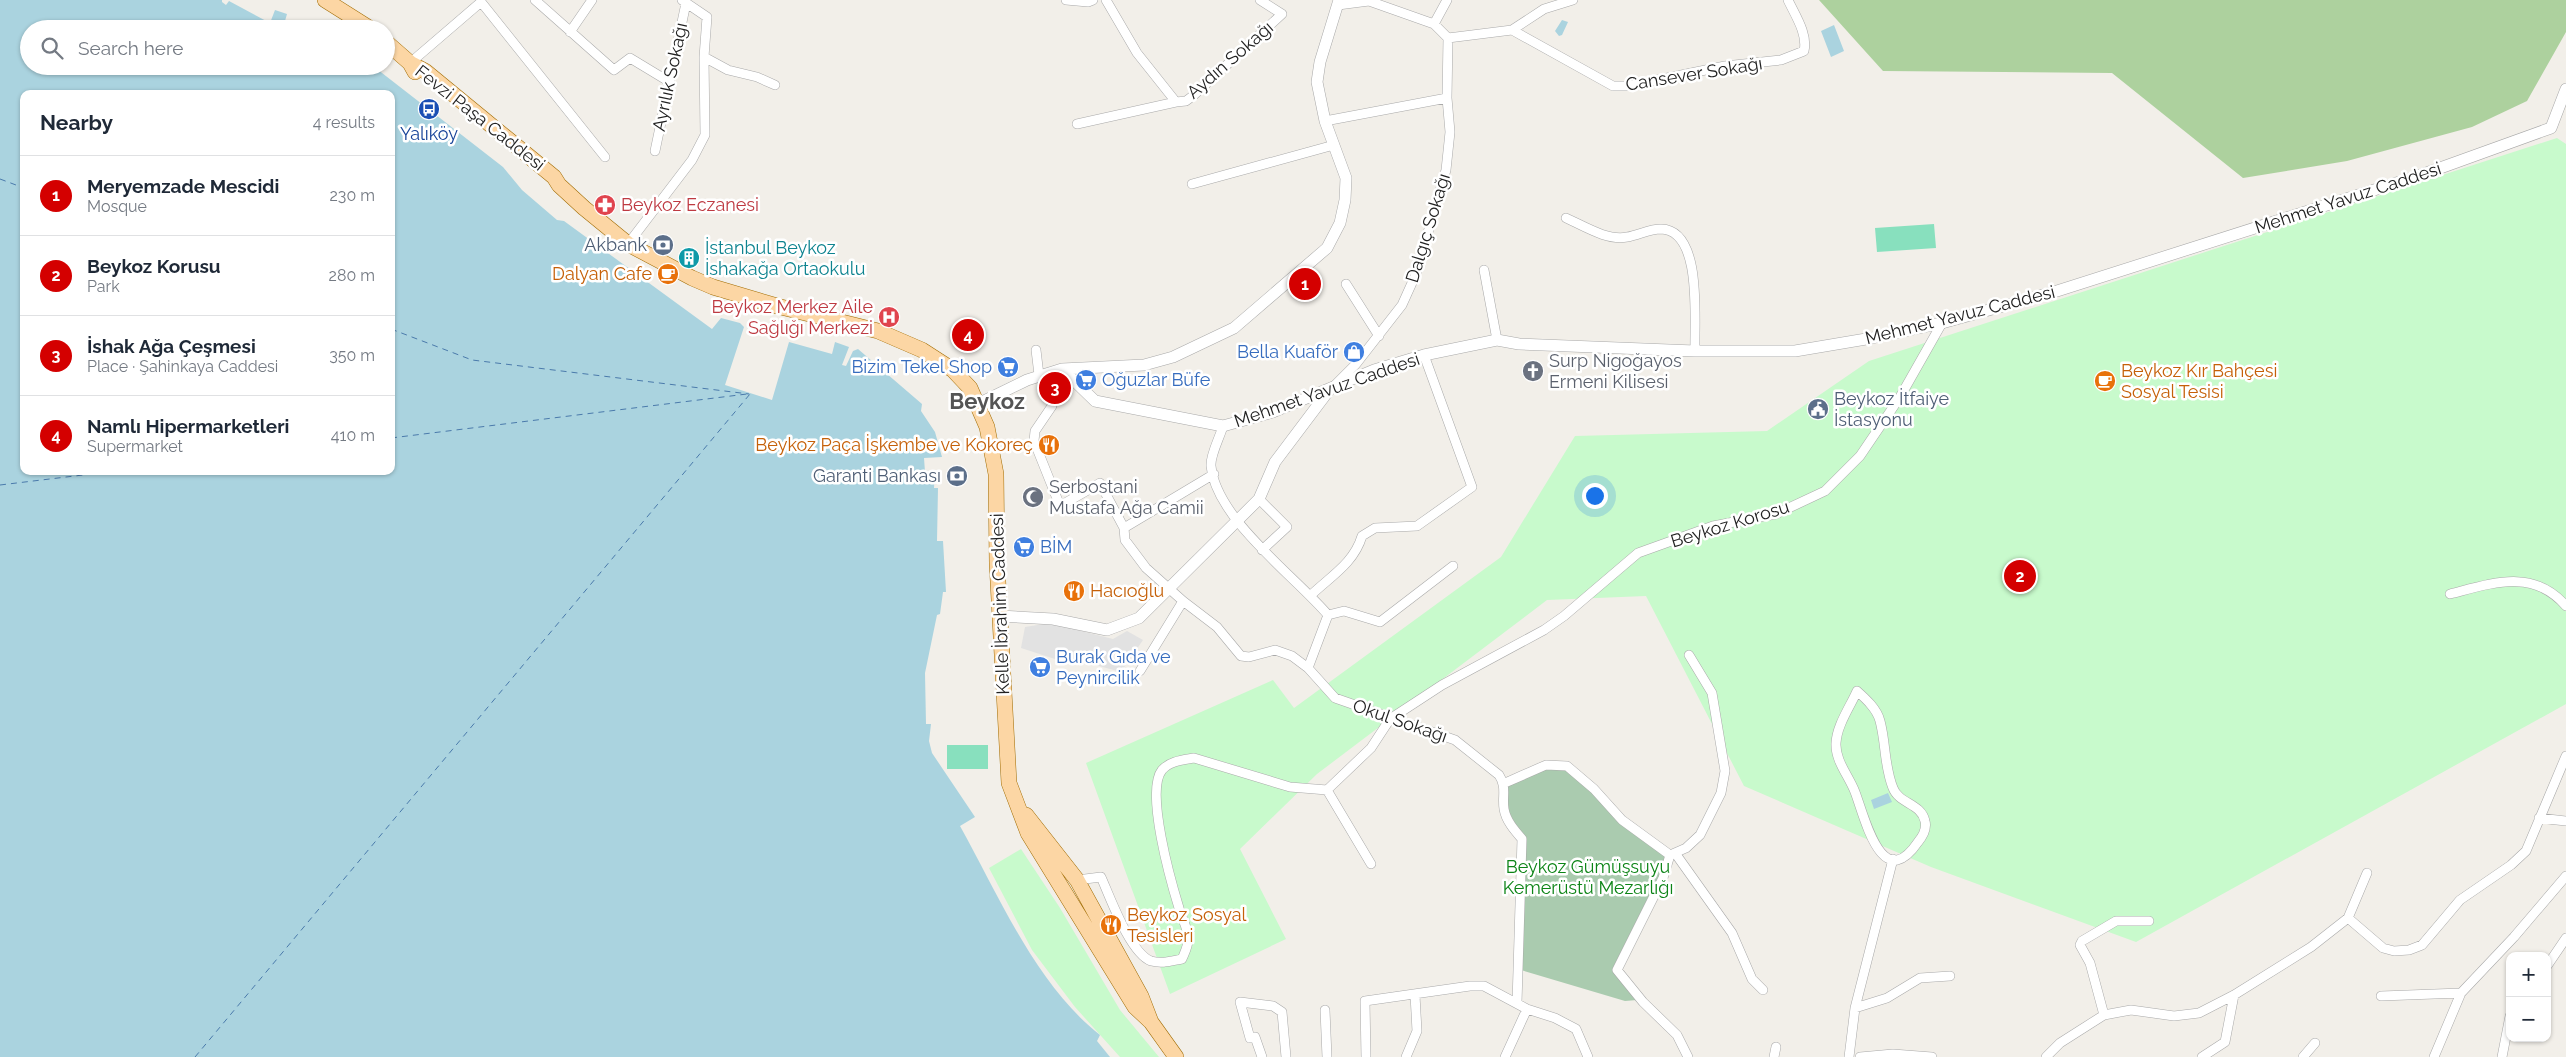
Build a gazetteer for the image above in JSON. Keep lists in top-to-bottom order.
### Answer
{
  "streets": {
    "main road": ["Fevzi Paşa Caddesi", "Kelle İbrahim Caddesi"],
    "street": [
      "Aydın Sokağı",
      "Cansever Sokağı",
      "Ayrılık Sokağı",
      "Mehmet Yavuz Caddesi",
      "Dalgıç Sokağı",
      "Beykoz Korosu",
      "Okul Sokağı"
    ]
  },
  "crossings": [
    ["Fevzi Paşa Caddesi", "Kelle İbrahim Caddesi"],
    ["Mehmet Yavuz Caddesi", "Dalgıç Sokağı"],
    ["Mehmet Yavuz Caddesi", "Beykoz Korosu"],
    ["Beykoz Korosu", "Okul Sokağı"]
  ],
  "districts": ["Beykoz"],
  "parks": ["Beykoz Gümüşsuyu Kemerüstü Mezarlığı"],
  "places": {
    "bus stop": ["Yalıköy"],
    "pharmacy": ["Beykoz Eczanesi"],
    "bank": ["Akbank", "Garanti Bankası"],
    "building": ["İstanbul Beykoz İshakağa Ortaokulu"],
    "cafe": ["Dalyan Cafe", "Beykoz Kır Bahçesi Sosyal Tesisi"],
    "hospital": ["Beykoz Merkez Aile Sağlığı Merkezi"],
    "shop": ["Bella Kuaför"],
    "supermarket": [
      "Bizim Tekel Shop",
      "Oğuzlar Büfe",
      "BİM",
      "Burak Gıda ve Peynircilik"
    ],
    "church": ["Surp Nigoğayos Ermeni Kilisesi"],
    "public building": ["Beykoz İtfaiye İstasyonu"],
    "restaurant": ["Beykoz Paça İşkembe ve Kokoreç", "Hacıoğlu", "Beykoz Sosyal Tesisleri"],
    "mosque": ["Serbostani Mustafa Ağa Camii"]
  },
  "page": {
    "search": "Search here",
    "heading": ["Nearby", "4 results"],
    "list": [
      {
        "mark": "1",
        "name": "Meryemzade Mescidi",
        "note": "Mosque",
        "value": "230 m"
      },
      {
        "mark": "2",
        "name": "Beykoz Korusu",
        "note": "Park",
        "value": "280 m"
      },
      {
        "mark": "3",
        "name": "İshak Ağa Çeşmesi",
        "note": "Place · Şahinkaya Caddesi",
        "value": "350 m"
      },
      {
        "mark": "4",
        "name": "Namlı Hipermarketleri",
        "note": "Supermarket",
        "value": "410 m"
      }
    ],
    "pins": [
      "1",
      "4",
      "3",
      "2"
    ],
    "map_buttons": ["+", "−"]
  }
}
